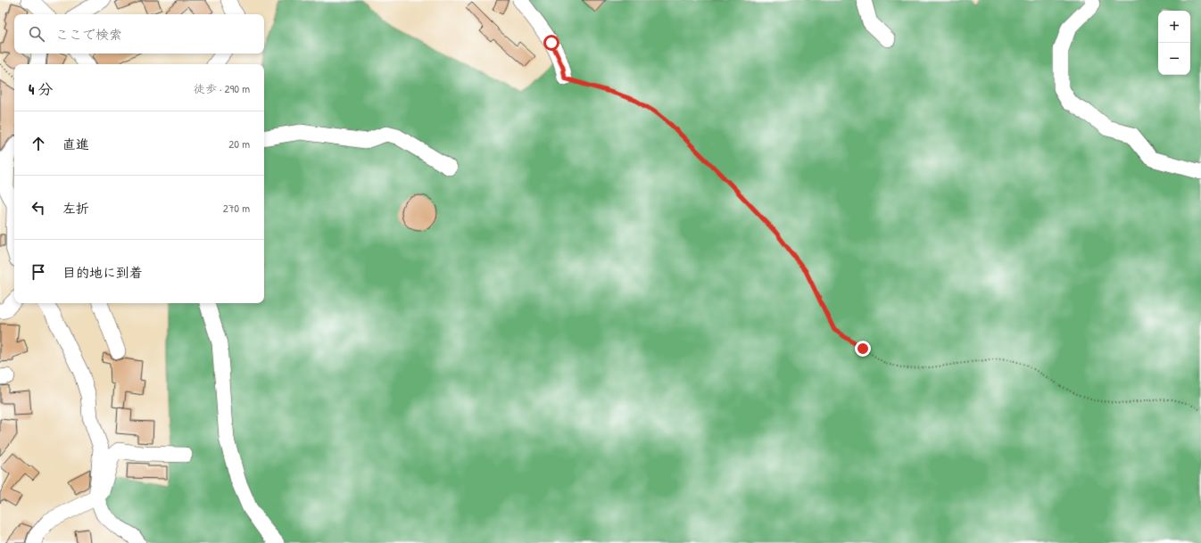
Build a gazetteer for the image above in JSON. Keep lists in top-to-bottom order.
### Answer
{
  "page": {
    "map_buttons": ["+", "−"],
    "search": "ここで検索",
    "heading": ["4 分", "徒歩 · 290 m"],
    "list": [
      ["直進", "20 m"],
      ["左折", "270 m"],
      "目的地に到着"
    ]
  }
}
